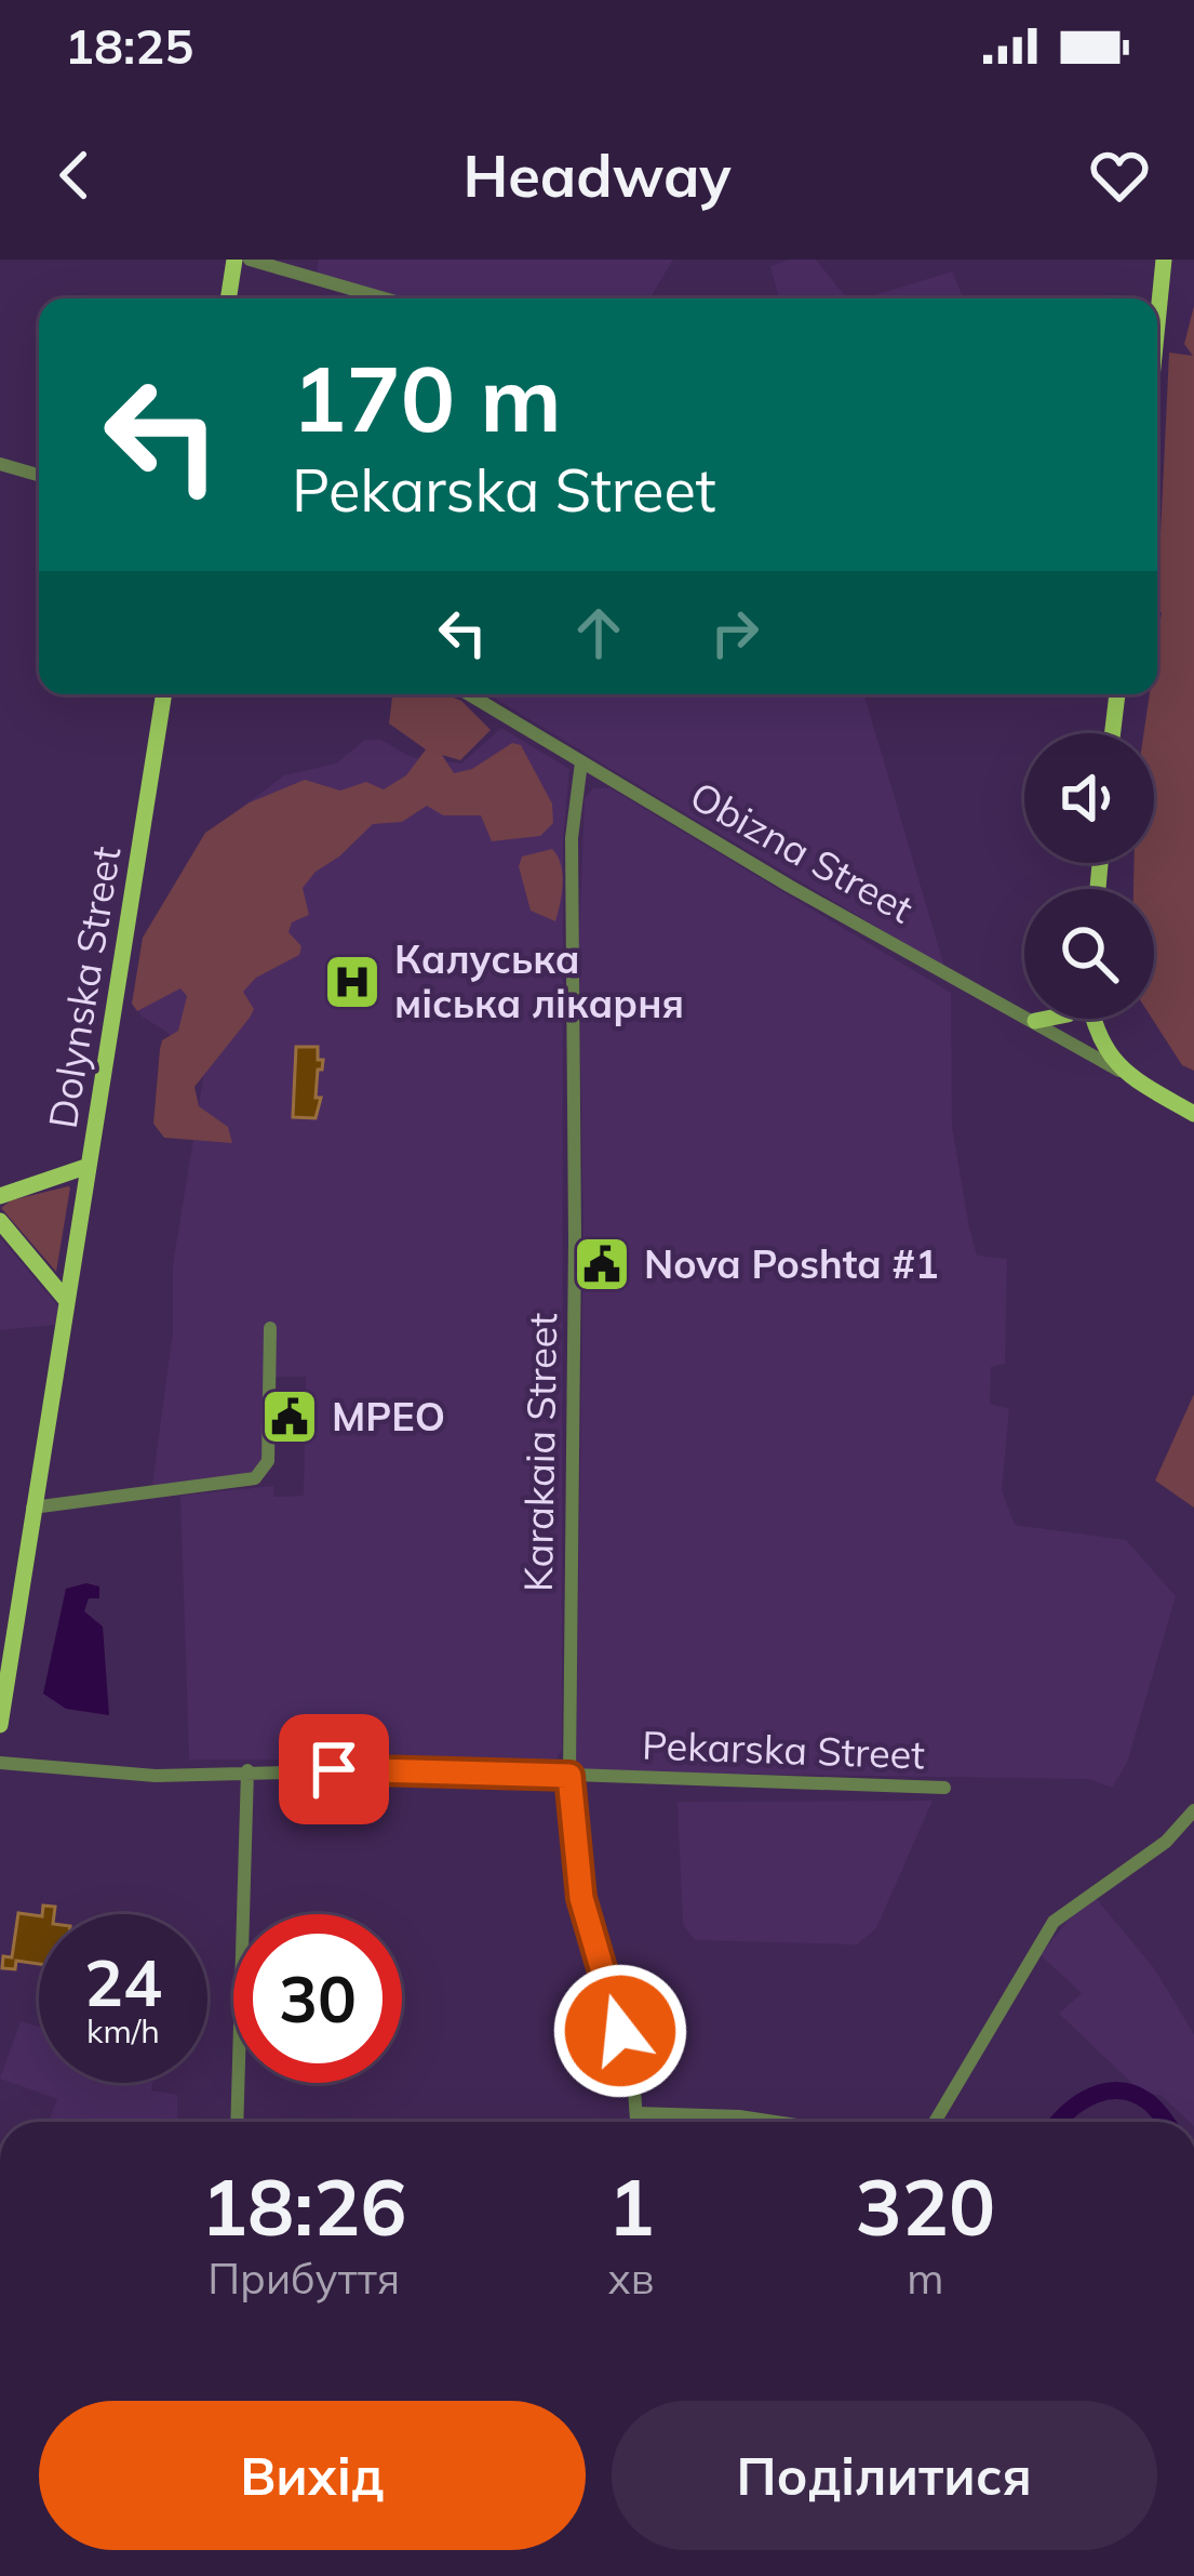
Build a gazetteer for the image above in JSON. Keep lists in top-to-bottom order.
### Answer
{
  "streets": {
    "main road": ["Obizna Street", "Dolynska Street"],
    "street": ["Karakaia Street", "Pekarska Street"]
  },
  "crossings": [
    ["Obizna Street", "Karakaia Street"],
    ["Karakaia Street", "Pekarska Street"]
  ],
  "places": {
    "hospital": ["Калуська міська лікарня"],
    "public building": ["Nova Poshta #1", "МРЕО"]
  },
  "page": {
    "status": "18:25",
    "header": "Headway",
    "turn": ["170 m", "Pekarska Street"],
    "speed": "24 km/h",
    "limit": "30",
    "eta": [
      "18:26",
      "Прибуття",
      "1",
      "хв",
      "320",
      "m"
    ],
    "buttons": ["Вихід", "Поділитися"]
  }
}
